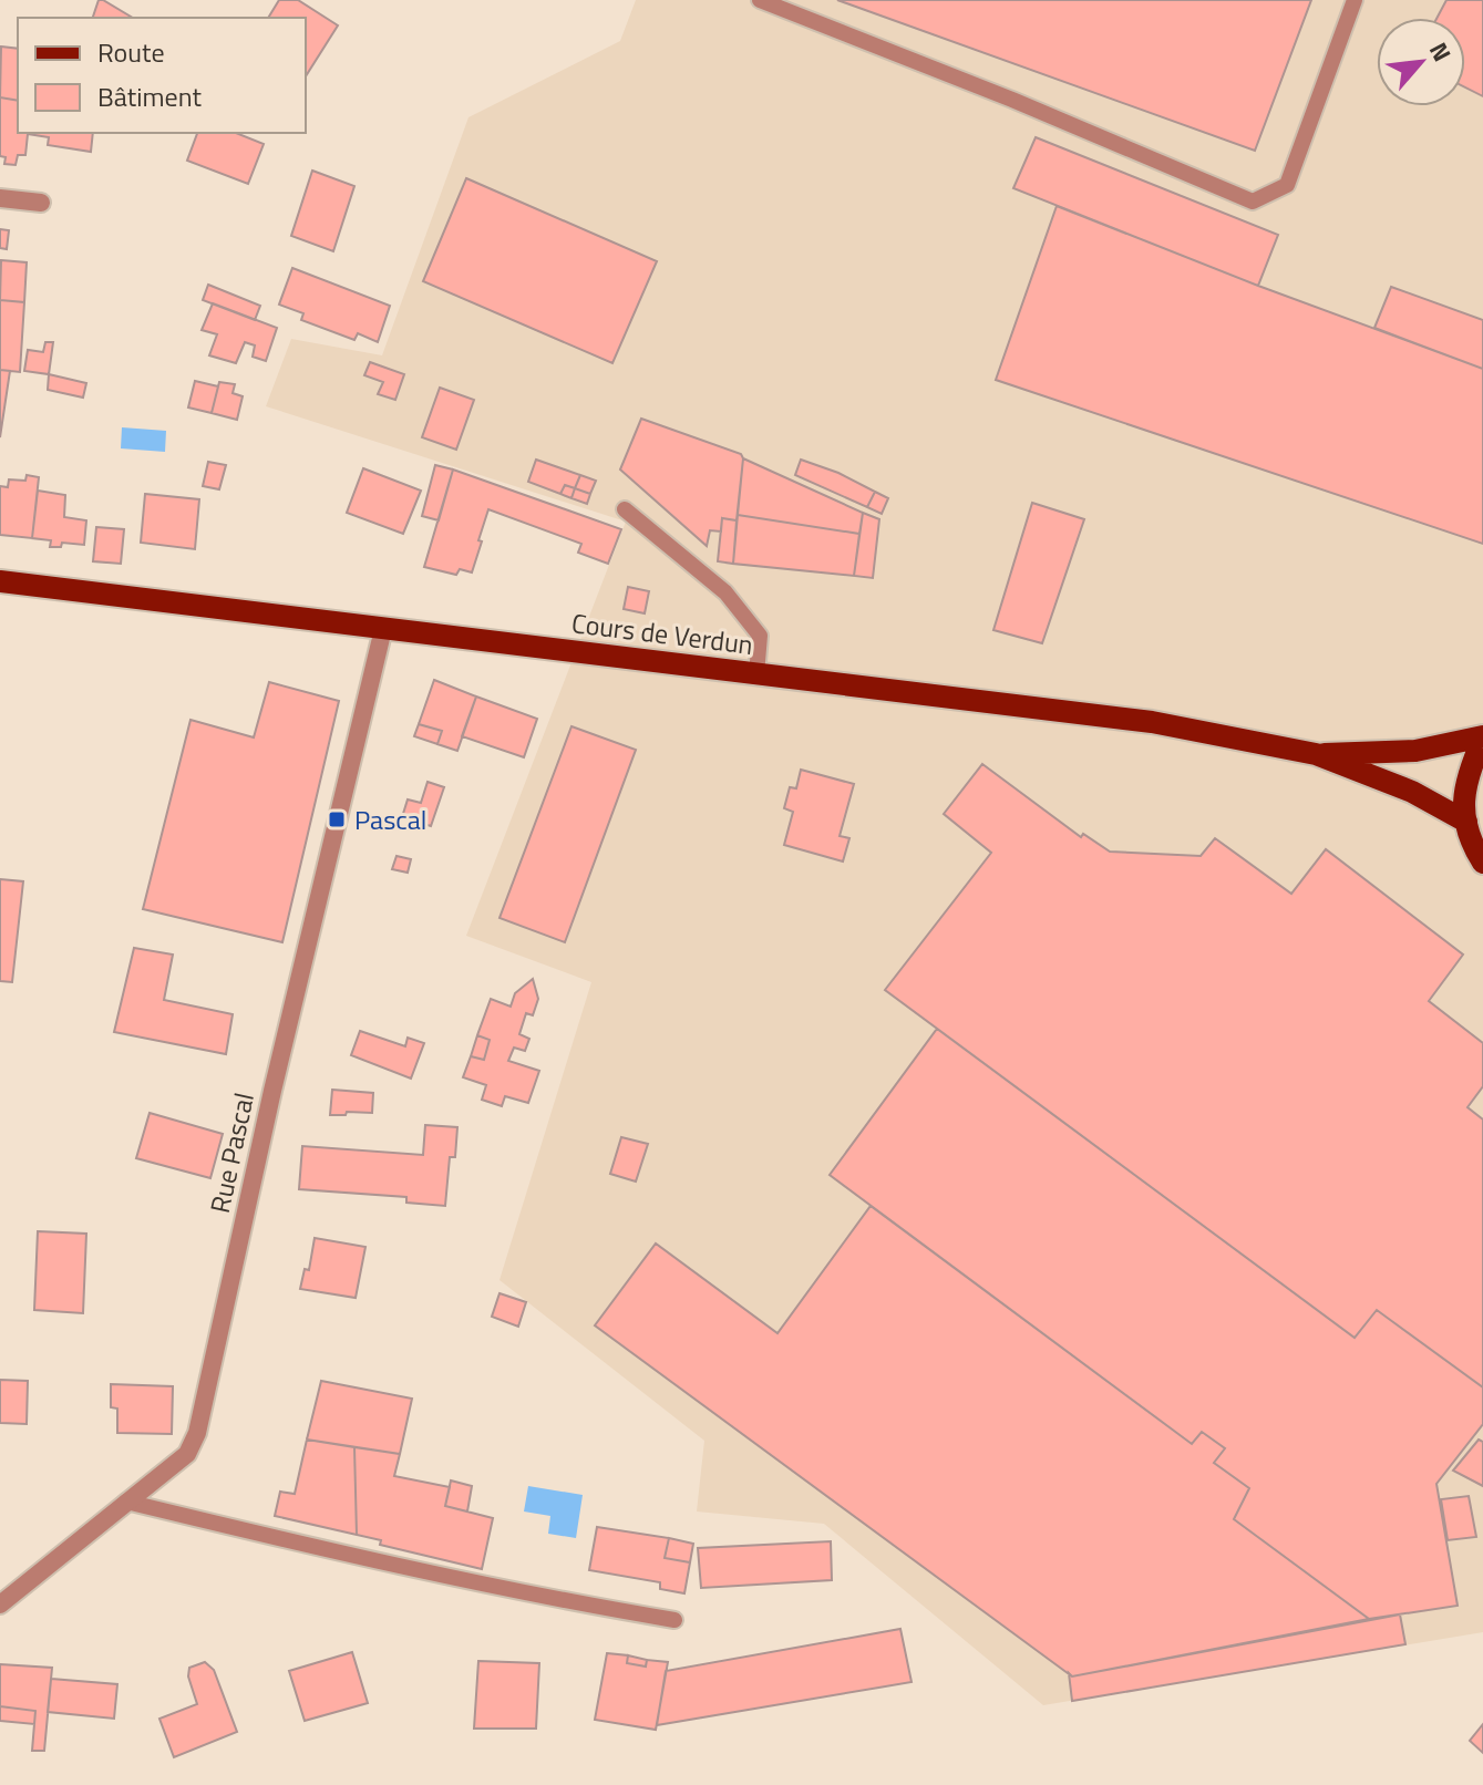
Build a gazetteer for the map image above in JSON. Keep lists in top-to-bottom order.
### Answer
{
  "streets": {
    "main road": ["Cours de Verdun"],
    "street": ["Rue Pascal"]
  },
  "crossings": [
    ["Cours de Verdun", "Rue Pascal"]
  ],
  "places": {
    "transit": ["Pascal"]
  },
  "legend": ["Route", "Bâtiment"],
  "north": "top right"
}
